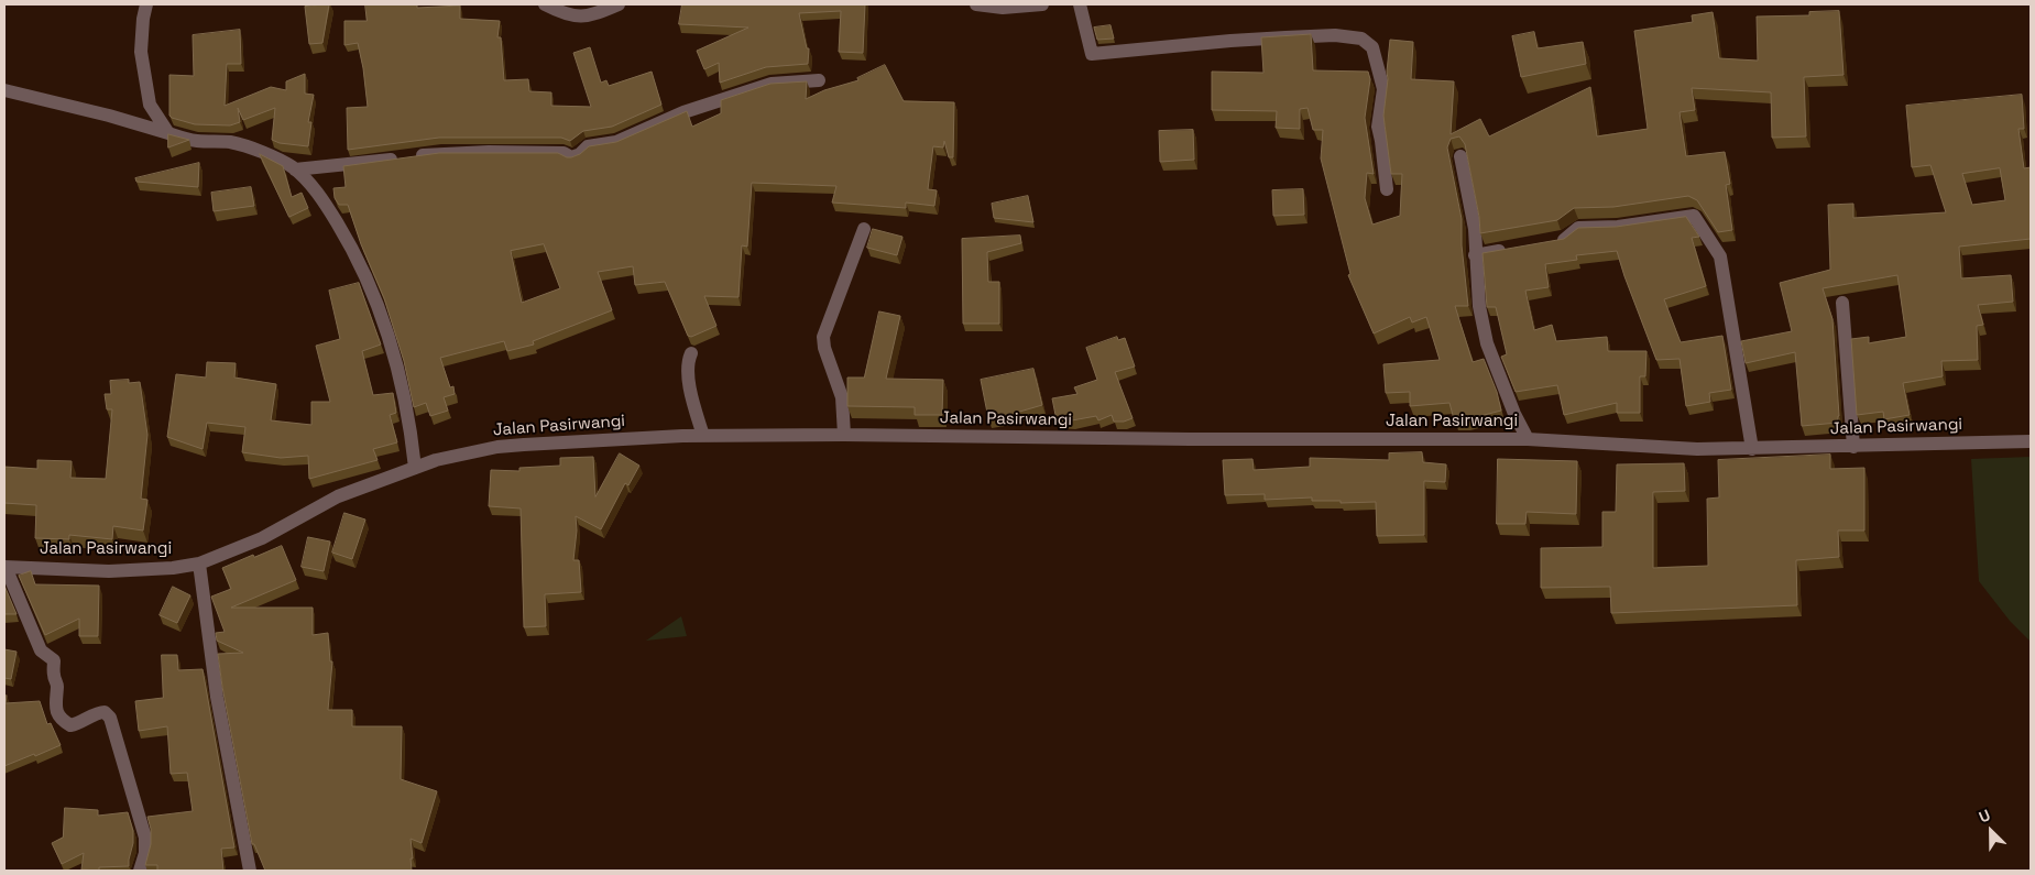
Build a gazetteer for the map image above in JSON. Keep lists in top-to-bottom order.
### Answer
{
  "streets": {
    "street": ["Jalan Pasirwangi"]
  },
  "north": "top left"
}
